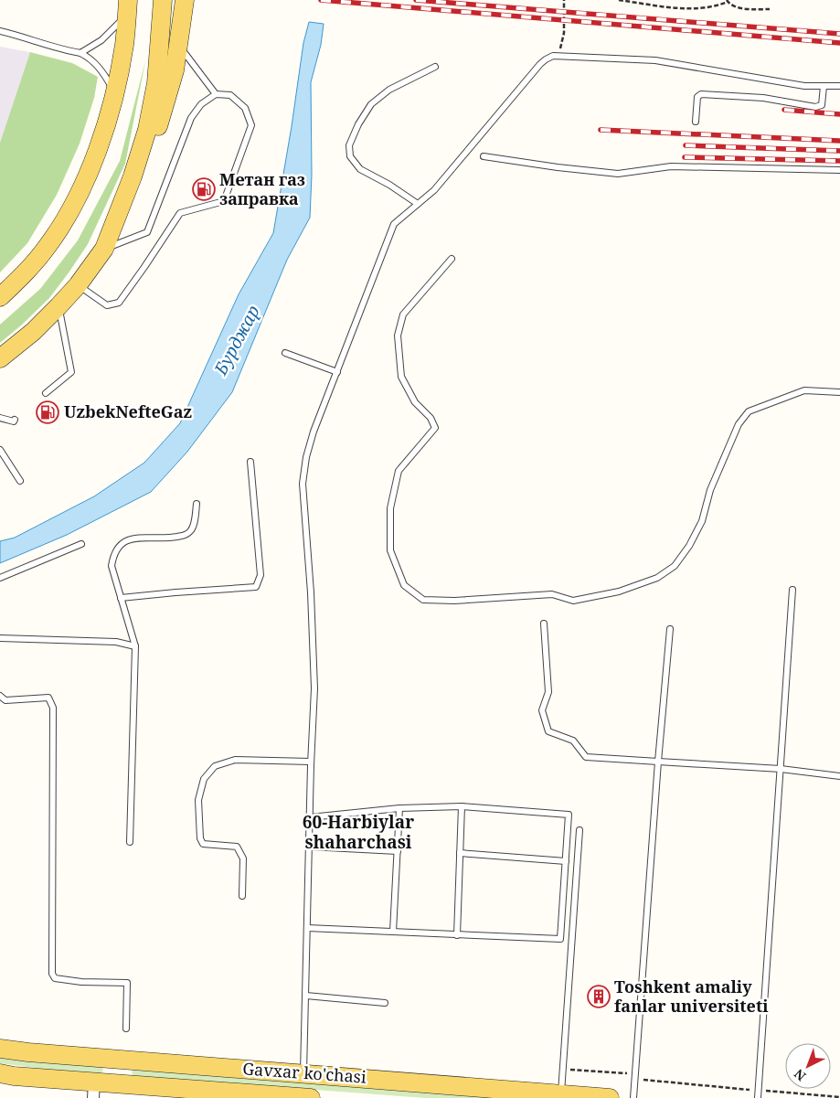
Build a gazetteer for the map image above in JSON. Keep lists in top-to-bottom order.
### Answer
{
  "streets": {
    "main road": ["Gavxar ko'chasi"]
  },
  "districts": ["60-Harbiylar shaharchasi"],
  "water": ["Бурджар"],
  "places": {
    "fuel station": ["Метан газ заправка", "UzbekNefteGaz"],
    "building": ["Toshkent amaliy fanlar universiteti"]
  },
  "north": "bottom left"
}
